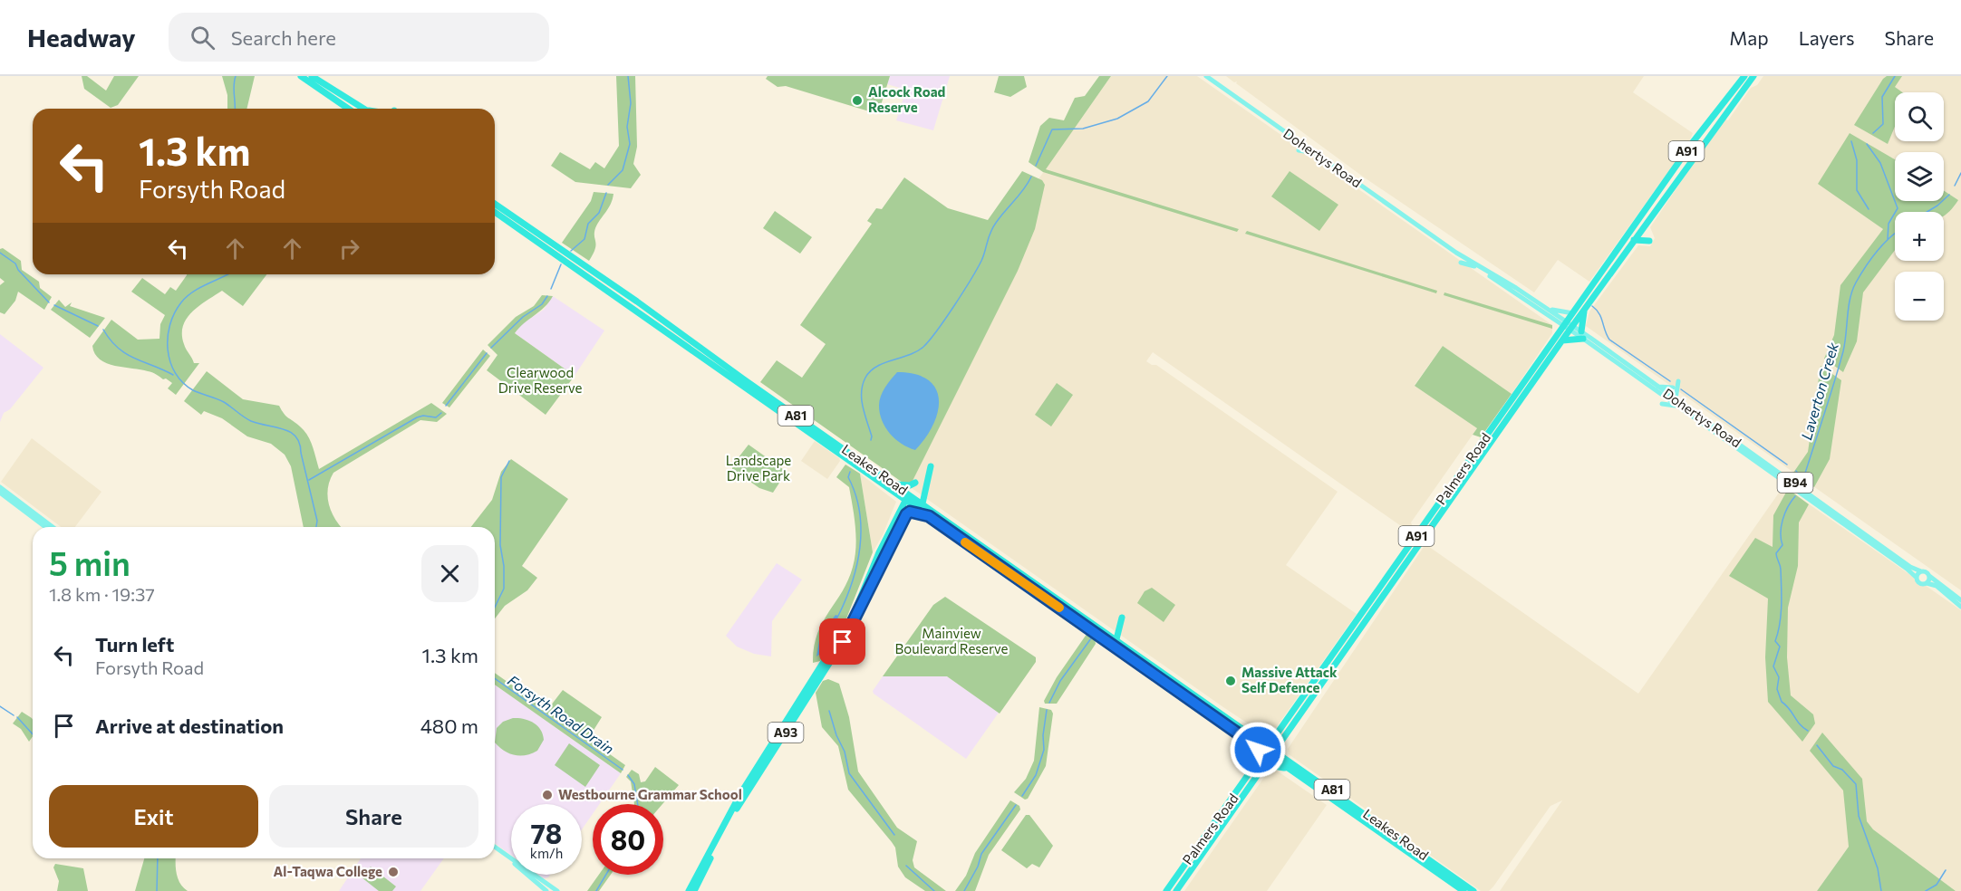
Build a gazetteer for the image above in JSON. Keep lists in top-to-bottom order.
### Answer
{
  "streets": {
    "highway": [
      "A91",
      "A81",
      "Palmers Road",
      "Leakes Road",
      "A93"
    ],
    "main road": ["Dohertys Road", "B94"]
  },
  "crossings": [
    ["Dohertys Road", "Palmers Road"],
    ["Dohertys Road", "B94"],
    ["Palmers Road", "Leakes Road"],
    ["Leakes Road", "A93"]
  ],
  "water": ["Laverton Creek", "Forsyth Road Drain"],
  "parks": ["Clearwood Drive Reserve", "Landscape Drive Park", "Mainview Boulevard Reserve"],
  "places": [
    "Alcock Road Reserve",
    "Massive Attack Self Defence",
    "Westbourne Grammar School",
    "Al-Taqwa College"
  ],
  "page": {
    "header": "Headway",
    "search": "Search here",
    "nav": ["Map", "Layers", "Share"],
    "map_buttons": ["+", "−"],
    "turn": ["1.3 km", "Forsyth Road"],
    "heading": ["5 min", "1.8 km · 19:37"],
    "list": [
      {
        "name": "Turn left",
        "note": "Forsyth Road",
        "value": "1.3 km"
      },
      {
        "name": "Arrive at destination",
        "value": "480 m"
      }
    ],
    "buttons": ["Exit", "Share"],
    "speed": "78 km/h",
    "limit": "80"
  }
}
